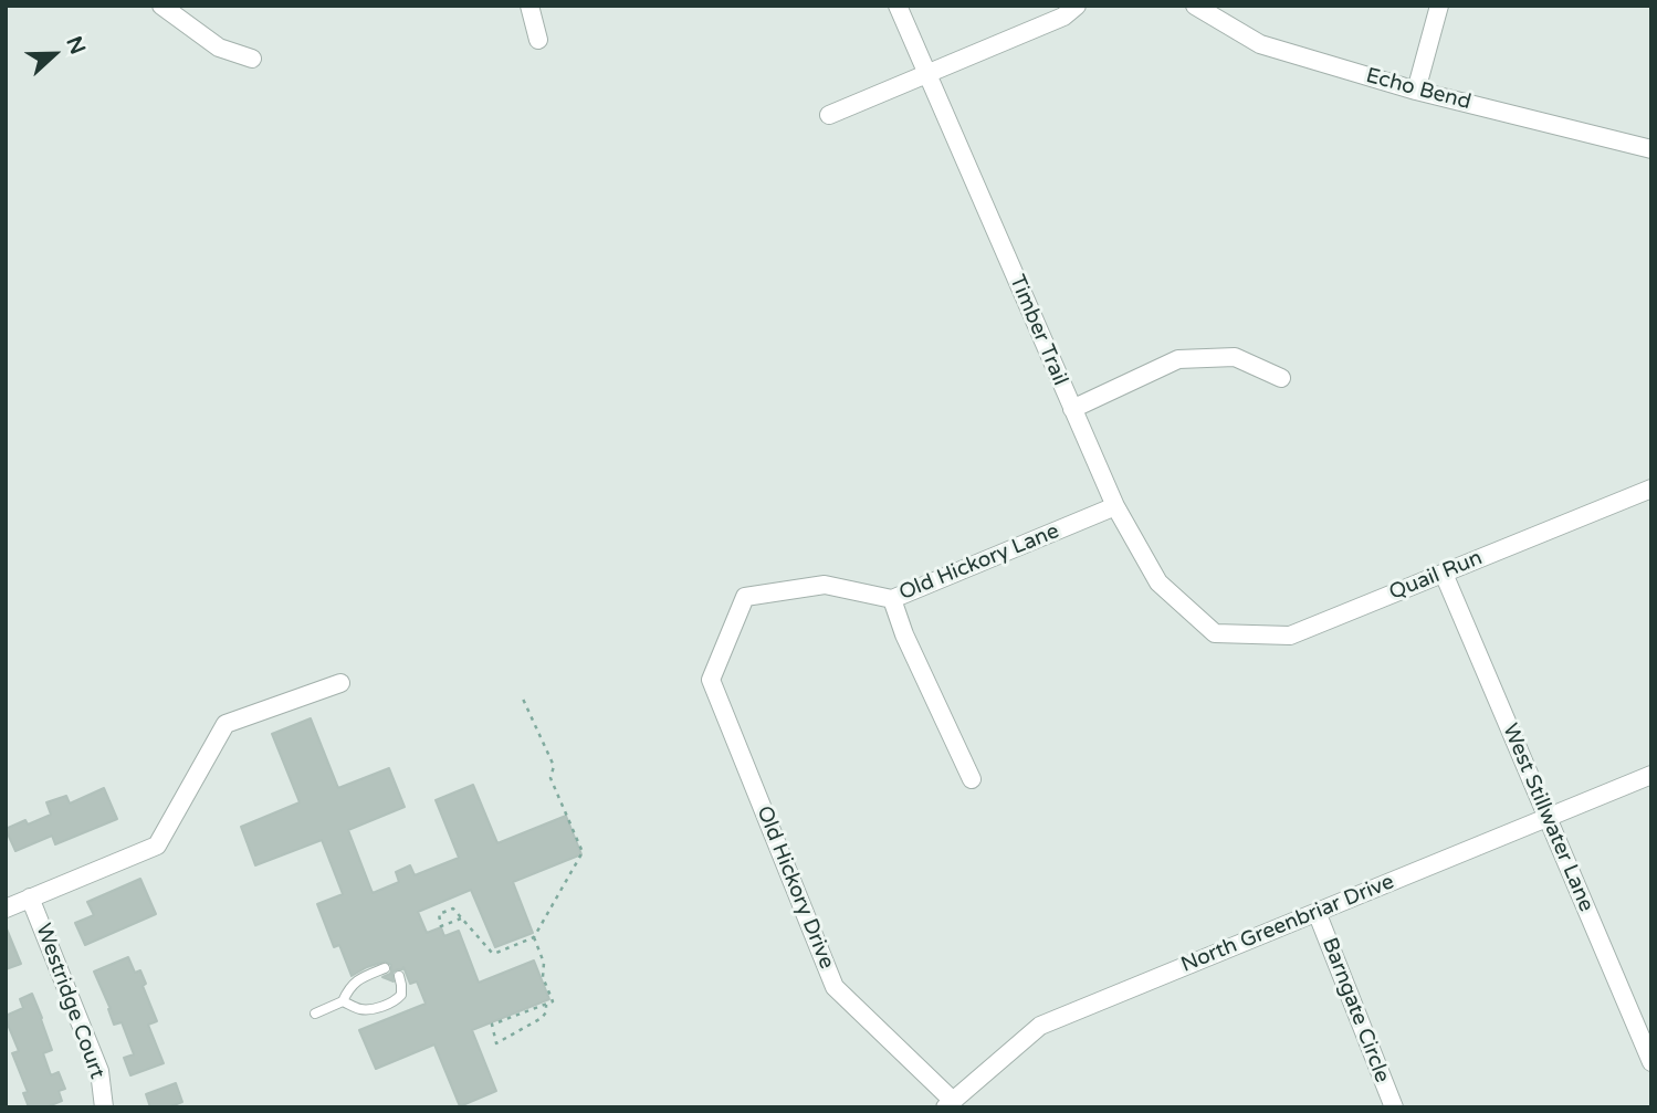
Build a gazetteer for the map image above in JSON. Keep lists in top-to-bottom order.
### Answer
{
  "streets": {
    "street": [
      "Echo Bend",
      "Timber Trail",
      "Old Hickory Lane",
      "Quail Run",
      "West Stillwater Lane",
      "Old Hickory Drive",
      "North Greenbriar Drive",
      "Westridge Court",
      "Barngate Circle"
    ]
  },
  "crossings": [
    ["Timber Trail", "Old Hickory Lane"],
    ["Timber Trail", "Quail Run"],
    ["Old Hickory Lane", "Old Hickory Drive"],
    ["Quail Run", "West Stillwater Lane"],
    ["West Stillwater Lane", "North Greenbriar Drive"],
    ["Old Hickory Drive", "North Greenbriar Drive"],
    ["North Greenbriar Drive", "Barngate Circle"]
  ],
  "north": "right"
}
